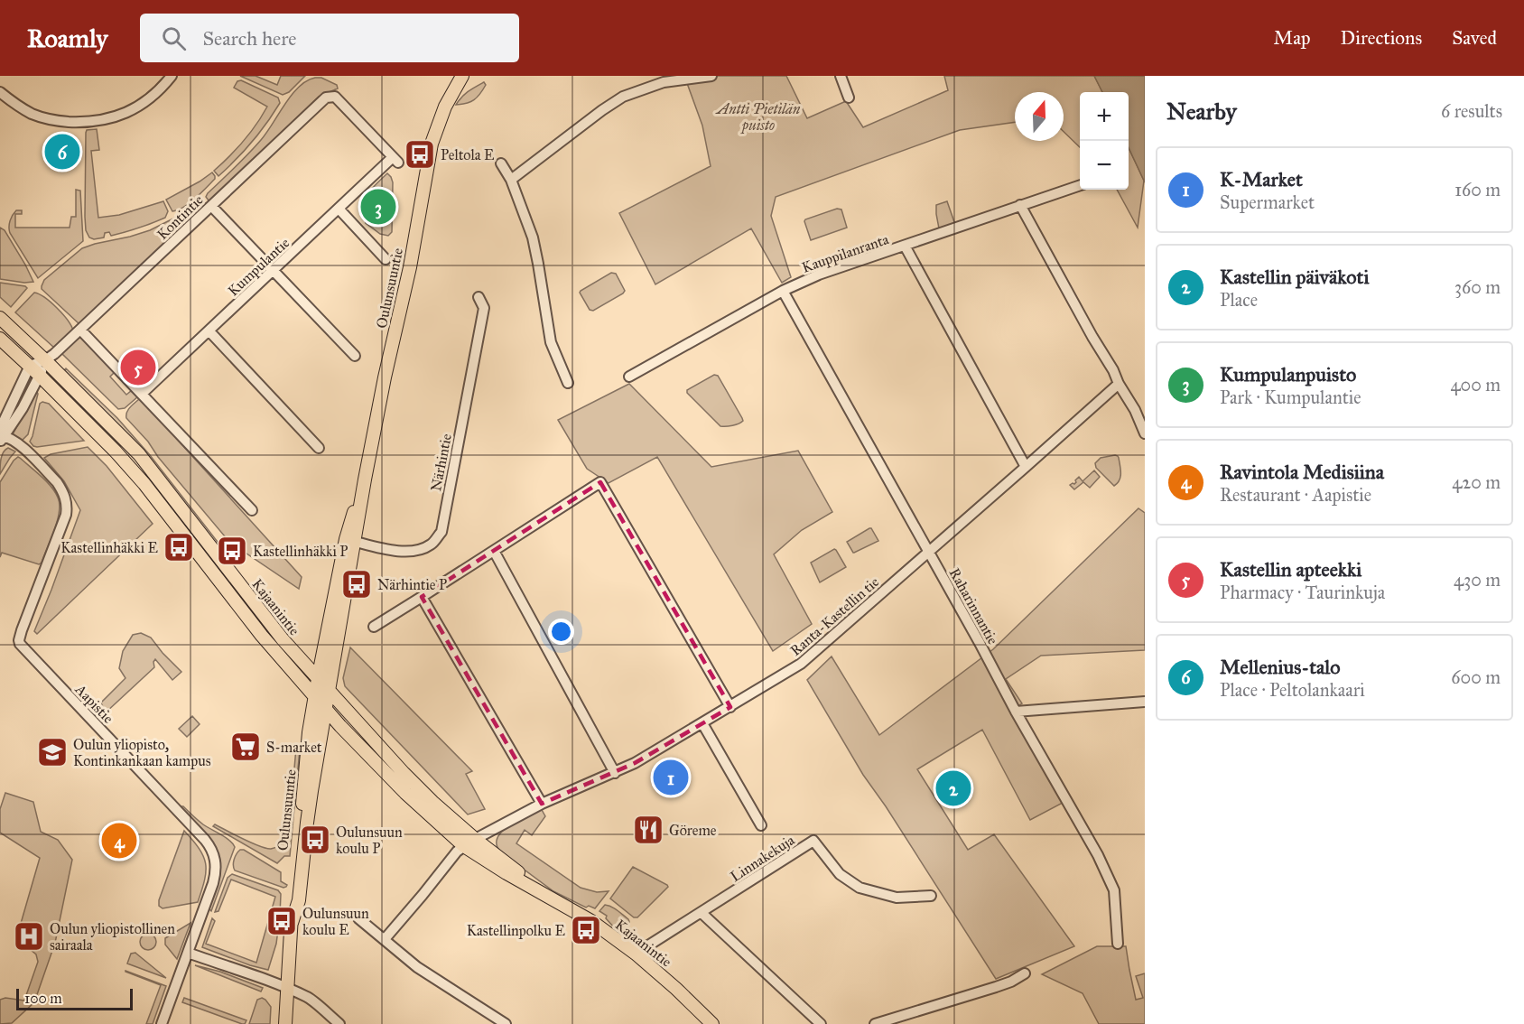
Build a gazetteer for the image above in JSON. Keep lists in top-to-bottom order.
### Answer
{
  "streets": {
    "main road": ["Oulunsuuntie", "Kajaanintie"],
    "street": [
      "Kontintie",
      "Kauppilanranta",
      "Kumpulantie",
      "Närhintie",
      "Raharinnantie",
      "Ranta-Kastellin tie",
      "Aapistie",
      "Linnakekuja"
    ]
  },
  "crossings": [
    ["Kontintie", "Kumpulantie"],
    ["Kontintie", "Kajaanintie"],
    ["Kauppilanranta", "Raharinnantie"],
    ["Oulunsuuntie", "Närhintie"],
    ["Oulunsuuntie", "Kajaanintie"],
    ["Raharinnantie", "Ranta-Kastellin tie"],
    ["Kajaanintie", "Ranta-Kastellin tie"],
    ["Kajaanintie", "Linnakekuja"]
  ],
  "parks": ["Antti Pietilän puisto"],
  "places": {
    "bus stop": [
      "Peltola E",
      "Kastellinhäkki E",
      "Kastellinhäkki P",
      "Närhintie P",
      "Oulunsuun koulu P",
      "Oulunsuun koulu E",
      "Kastellinpolku E"
    ],
    "supermarket": ["S-market"],
    "school or university": ["Oulun yliopisto, Kontinkankaan kampus"],
    "restaurant": ["Göreme"],
    "hospital": ["Oulun yliopistollinen sairaala"]
  },
  "scale_bar": "100 m",
  "north": "top",
  "page": {
    "header": "Roamly",
    "search": "Search here",
    "nav": ["Map", "Directions", "Saved"],
    "heading": ["Nearby", "6 results"],
    "map_buttons": ["+", "−"],
    "pins": [
      "6",
      "3",
      "5",
      "1",
      "2",
      "4"
    ],
    "list": [
      {
        "mark": "1",
        "name": "K-Market",
        "note": "Supermarket",
        "value": "160 m"
      },
      {
        "mark": "2",
        "name": "Kastellin päiväkoti",
        "note": "Place",
        "value": "360 m"
      },
      {
        "mark": "3",
        "name": "Kumpulanpuisto",
        "note": "Park · Kumpulantie",
        "value": "400 m"
      },
      {
        "mark": "4",
        "name": "Ravintola Medisiina",
        "note": "Restaurant · Aapistie",
        "value": "420 m"
      },
      {
        "mark": "5",
        "name": "Kastellin apteekki",
        "note": "Pharmacy · Taurinkuja",
        "value": "430 m"
      },
      {
        "mark": "6",
        "name": "Mellenius-talo",
        "note": "Place · Peltolankaari",
        "value": "600 m"
      }
    ],
    "scale": "100 m"
  }
}
